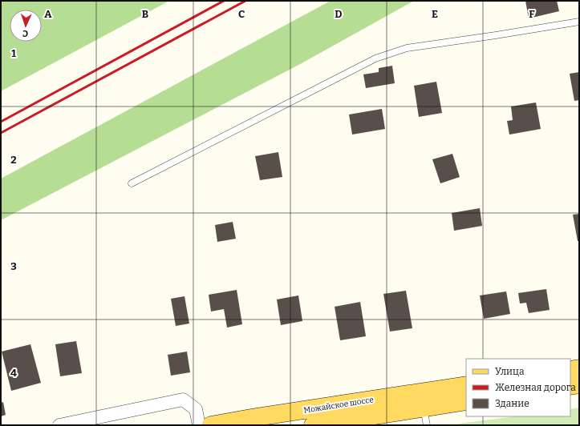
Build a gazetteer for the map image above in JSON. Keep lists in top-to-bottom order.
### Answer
{
  "streets": {
    "main road": ["Можайское шоссе"]
  },
  "legend": ["Улица", "Железная дорога", "Здание"],
  "north": "bottom",
  "grid": {
    "columns": [
      "A",
      "B",
      "C",
      "D",
      "E",
      "F"
    ],
    "rows": [
      "1",
      "2",
      "3",
      "4"
    ]
  }
}
